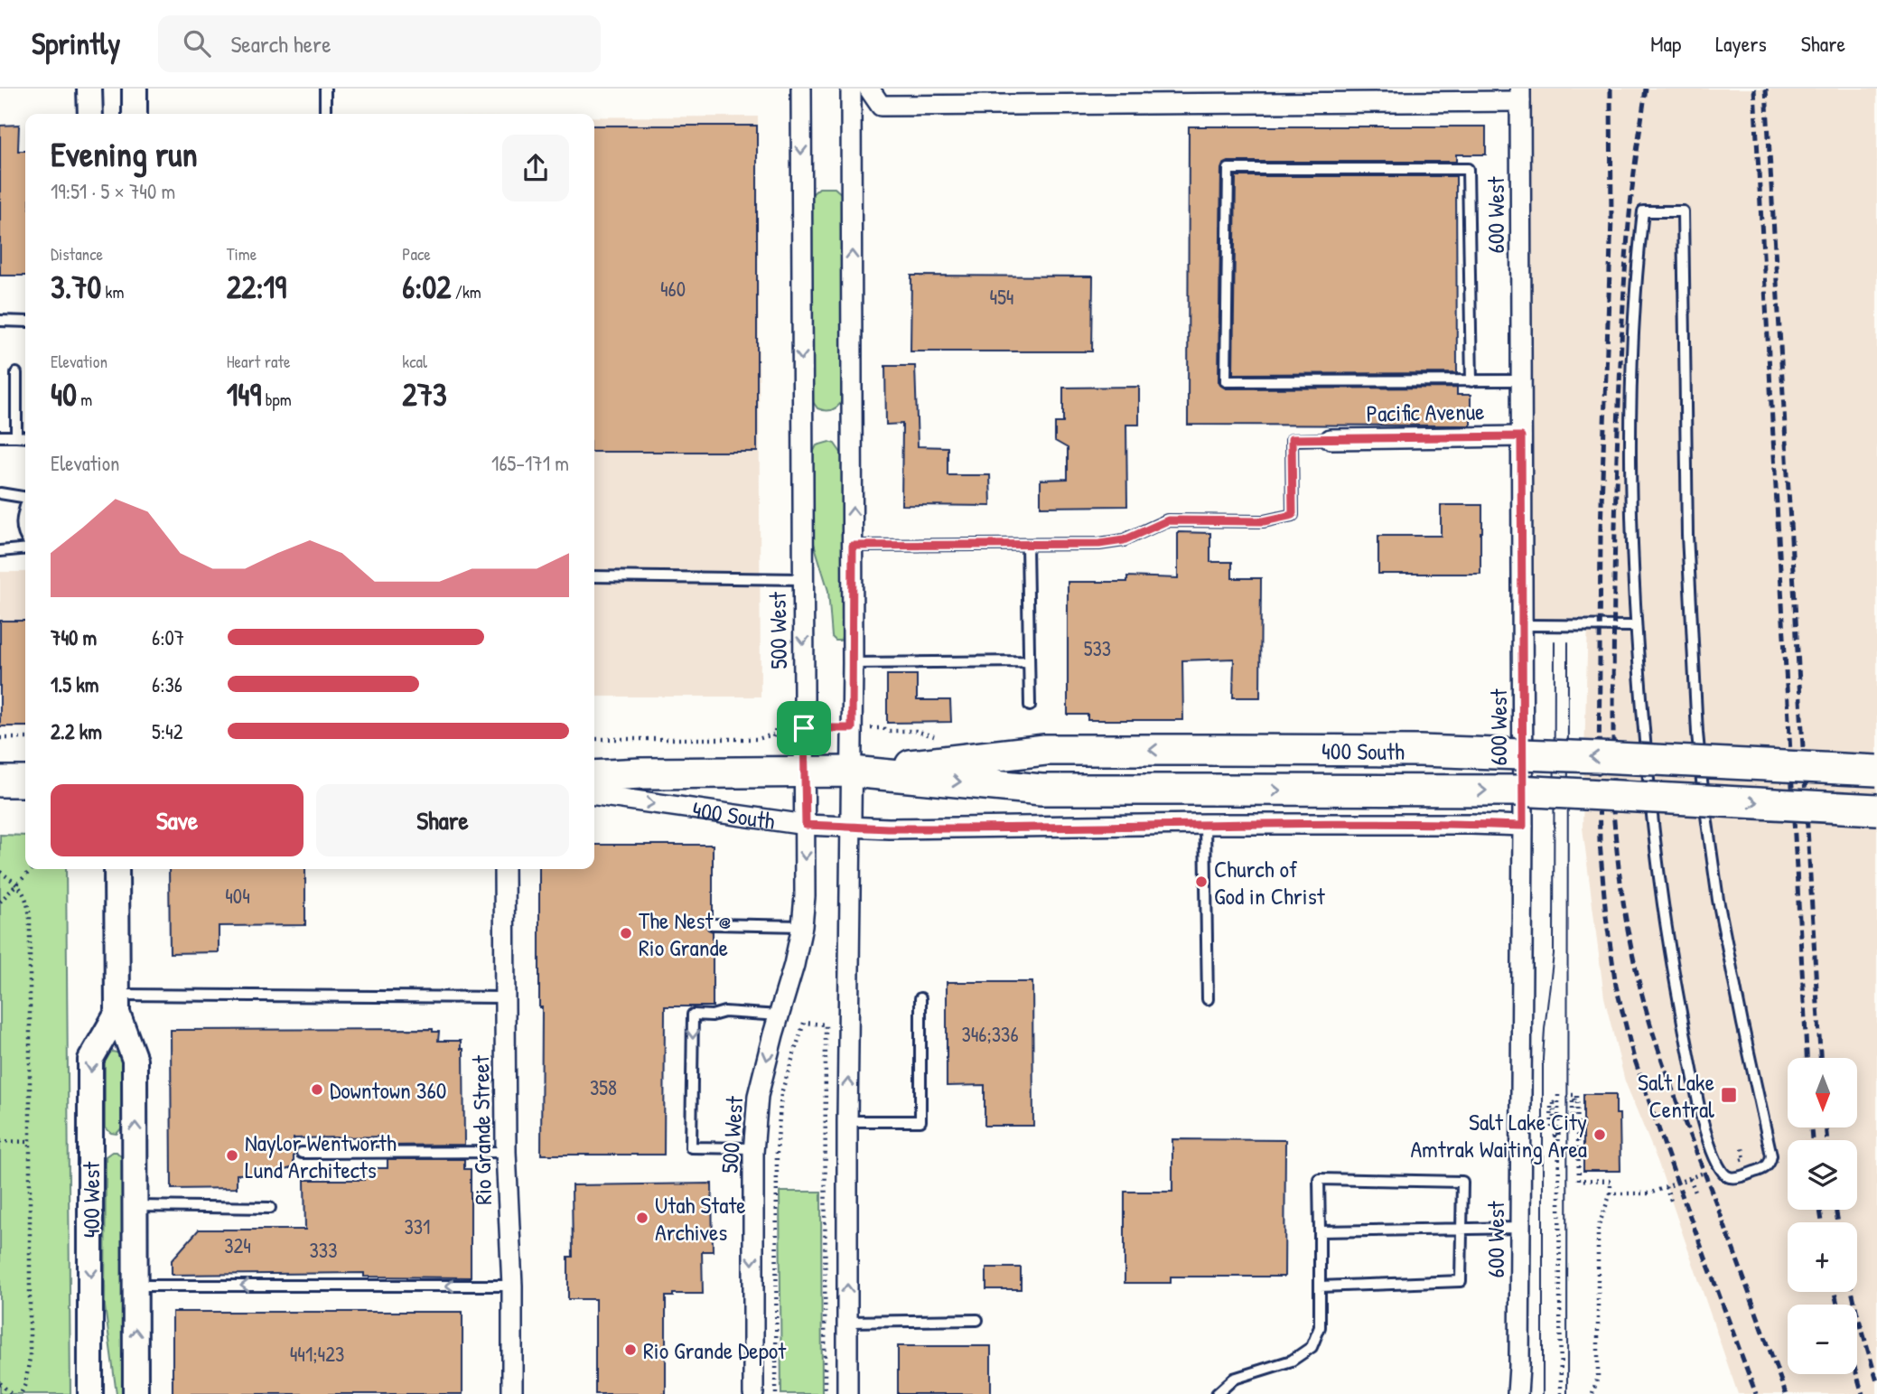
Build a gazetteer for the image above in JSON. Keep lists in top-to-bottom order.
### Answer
{
  "streets": {
    "main road": ["400 South"],
    "street": [
      "600 West",
      "Pacific Avenue",
      "500 West",
      "Rio Grande Street",
      "400 West"
    ]
  },
  "crossings": [
    ["600 West", "Pacific Avenue"],
    ["600 West", "400 South"],
    ["500 West", "400 South"]
  ],
  "places": {
    "other": [
      "Church of God in Christ",
      "The Nest @ Rio Grande",
      "Downtown 360",
      "Salt Lake City Amtrak Waiting Area",
      "Naylor Wentworth Lund Architects",
      "Utah State Archives",
      "Rio Grande Depot"
    ],
    "transit": ["Salt Lake Central"]
  },
  "house_numbers": [
    "460",
    "454",
    "533",
    "404",
    "346;336",
    "358",
    "331",
    "324",
    "333",
    "441;423"
  ],
  "north": "bottom",
  "page": {
    "header": "Sprintly",
    "search": "Search here",
    "nav": ["Map", "Layers", "Share"],
    "heading": ["Evening run", "19:51 · 5 × 740 m"],
    "stats": [
      ["Distance", "3.70 km"],
      ["Time", "22:19"],
      ["Pace", "6:02 /km"],
      ["Elevation", "40 m"],
      ["Heart rate", "149 bpm"],
      ["kcal", "273"]
    ],
    "chart": ["Elevation", "165–171 m"],
    "list": [
      {
        "name": "740 m",
        "note": "6:07"
      },
      {
        "name": "1.5 km",
        "note": "6:36"
      },
      {
        "name": "2.2 km",
        "note": "5:42"
      }
    ],
    "buttons": ["Save", "Share"],
    "map_buttons": ["+", "−"]
  }
}
